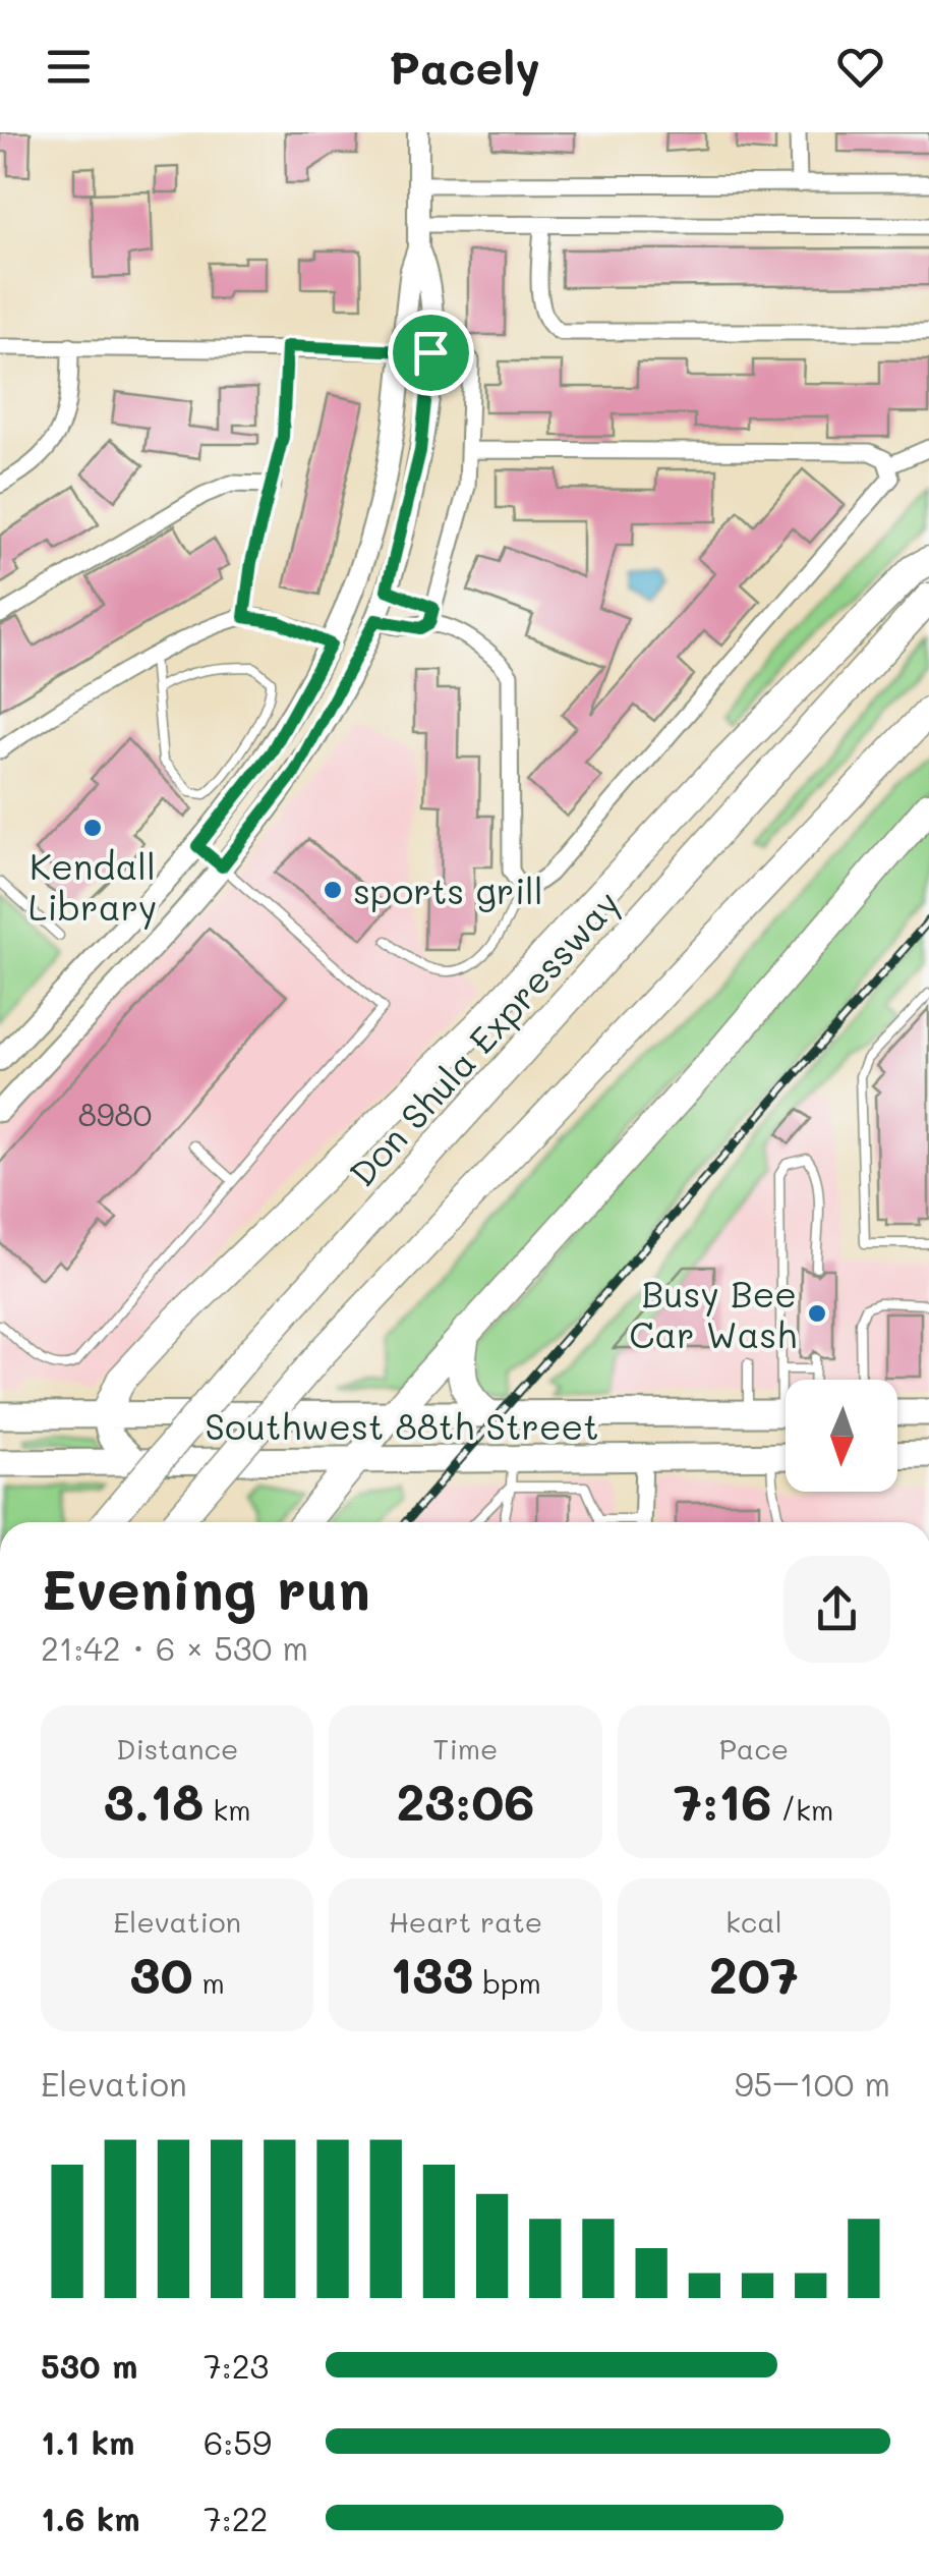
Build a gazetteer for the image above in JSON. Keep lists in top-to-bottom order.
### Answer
{
  "streets": {
    "highway": ["Don Shula Expressway"],
    "main road": ["Southwest 88th Street"]
  },
  "places": ["Kendall Library", "sports grill", "Busy Bee Car Wash"],
  "house_numbers": ["8980"],
  "north": "bottom",
  "page": {
    "header": "Pacely",
    "heading": ["Evening run", "21:42 · 6 × 530 m"],
    "stats": [
      ["Distance", "3.18 km"],
      ["Time", "23:06"],
      ["Pace", "7:16 /km"],
      ["Elevation", "30 m"],
      ["Heart rate", "133 bpm"],
      ["kcal", "207"]
    ],
    "chart": ["Elevation", "95–100 m"],
    "list": [
      {
        "name": "530 m",
        "note": "7:23"
      },
      {
        "name": "1.1 km",
        "note": "6:59"
      },
      {
        "name": "1.6 km",
        "note": "7:22"
      }
    ]
  }
}
